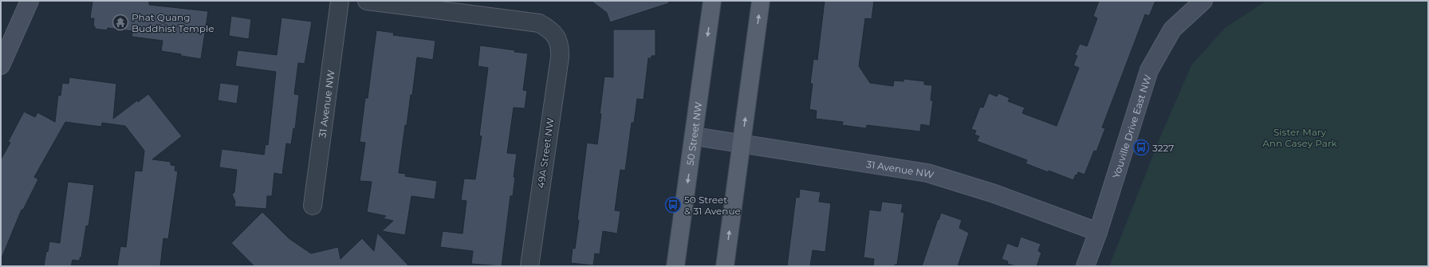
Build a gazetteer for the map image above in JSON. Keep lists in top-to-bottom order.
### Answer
{
  "streets": {
    "main road": ["50 Street NW"],
    "street": ["31 Avenue NW", "Youville Drive East NW", "49A Street NW"]
  },
  "crossings": [
    ["31 Avenue NW", "Youville Drive East NW"],
    ["31 Avenue NW", "50 Street NW"]
  ],
  "parks": ["Sister Mary Ann Casey Park"],
  "places": {
    "temple": ["Phat Quang Buddhist Temple"],
    "bus stop": ["3227", "50 Street & 31 Avenue"]
  }
}
